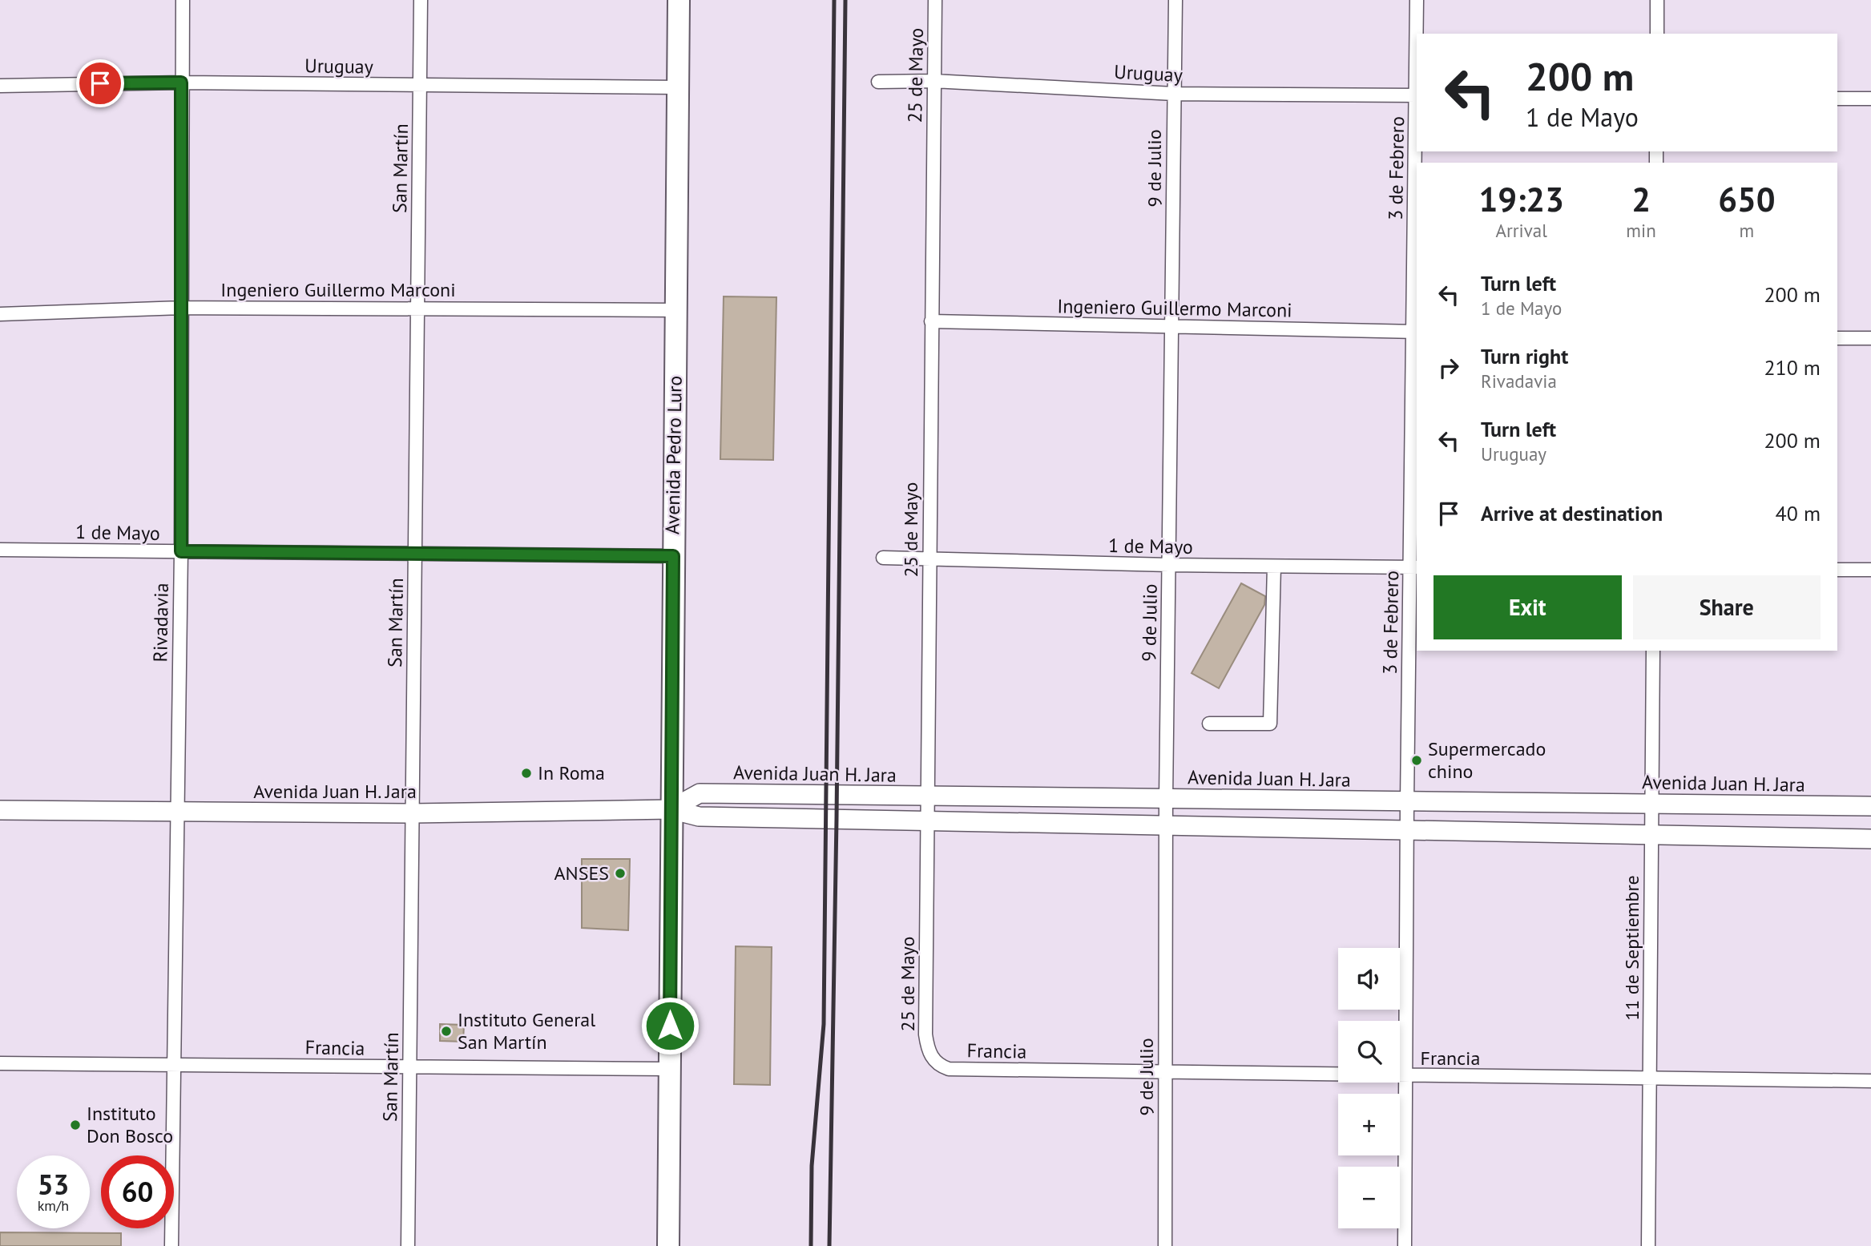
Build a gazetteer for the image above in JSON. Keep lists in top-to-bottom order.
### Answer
{
  "streets": {
    "main road": ["Avenida Pedro Luro", "Avenida Juan H. Jara"],
    "street": [
      "Uruguay",
      "25 de Mayo",
      "San Martín",
      "9 de Julio",
      "3 de Febrero",
      "Ingeniero Guillermo Marconi",
      "1 de Mayo",
      "Rivadavia",
      "11 de Septiembre",
      "Francia"
    ]
  },
  "crossings": [
    ["Uruguay", "25 de Mayo"],
    ["Uruguay", "San Martín"],
    ["Uruguay", "9 de Julio"],
    ["Uruguay", "3 de Febrero"],
    ["Uruguay", "Avenida Pedro Luro"],
    ["Uruguay", "Rivadavia"],
    ["25 de Mayo", "Ingeniero Guillermo Marconi"],
    ["25 de Mayo", "1 de Mayo"],
    ["25 de Mayo", "Avenida Juan H. Jara"],
    ["25 de Mayo", "Francia"],
    ["San Martín", "Ingeniero Guillermo Marconi"],
    ["San Martín", "1 de Mayo"],
    ["San Martín", "Avenida Juan H. Jara"],
    ["San Martín", "Francia"],
    ["9 de Julio", "Ingeniero Guillermo Marconi"],
    ["9 de Julio", "1 de Mayo"],
    ["9 de Julio", "Avenida Juan H. Jara"],
    ["9 de Julio", "Francia"],
    ["3 de Febrero", "Ingeniero Guillermo Marconi"],
    ["3 de Febrero", "1 de Mayo"],
    ["3 de Febrero", "Avenida Juan H. Jara"],
    ["3 de Febrero", "Francia"],
    ["Ingeniero Guillermo Marconi", "Avenida Pedro Luro"],
    ["Ingeniero Guillermo Marconi", "Rivadavia"],
    ["Avenida Pedro Luro", "1 de Mayo"],
    ["Avenida Pedro Luro", "Avenida Juan H. Jara"],
    ["Avenida Pedro Luro", "Francia"],
    ["1 de Mayo", "Rivadavia"],
    ["Rivadavia", "Avenida Juan H. Jara"],
    ["Rivadavia", "Francia"],
    ["Avenida Juan H. Jara", "11 de Septiembre"],
    ["11 de Septiembre", "Francia"]
  ],
  "places": [
    "Supermercado chino",
    "In Roma",
    "ANSES",
    "Instituto General San Martín",
    "Instituto Don Bosco"
  ],
  "page": {
    "turn": ["200 m", "1 de Mayo"],
    "eta": [
      "19:23",
      "Arrival",
      "2",
      "min",
      "650",
      "m"
    ],
    "list": [
      {
        "name": "Turn left",
        "note": "1 de Mayo",
        "value": "200 m"
      },
      {
        "name": "Turn right",
        "note": "Rivadavia",
        "value": "210 m"
      },
      {
        "name": "Turn left",
        "note": "Uruguay",
        "value": "200 m"
      },
      {
        "name": "Arrive at destination",
        "value": "40 m"
      }
    ],
    "buttons": ["Exit", "Share"],
    "map_buttons": ["+", "−"],
    "speed": "53 km/h",
    "limit": "60"
  }
}
